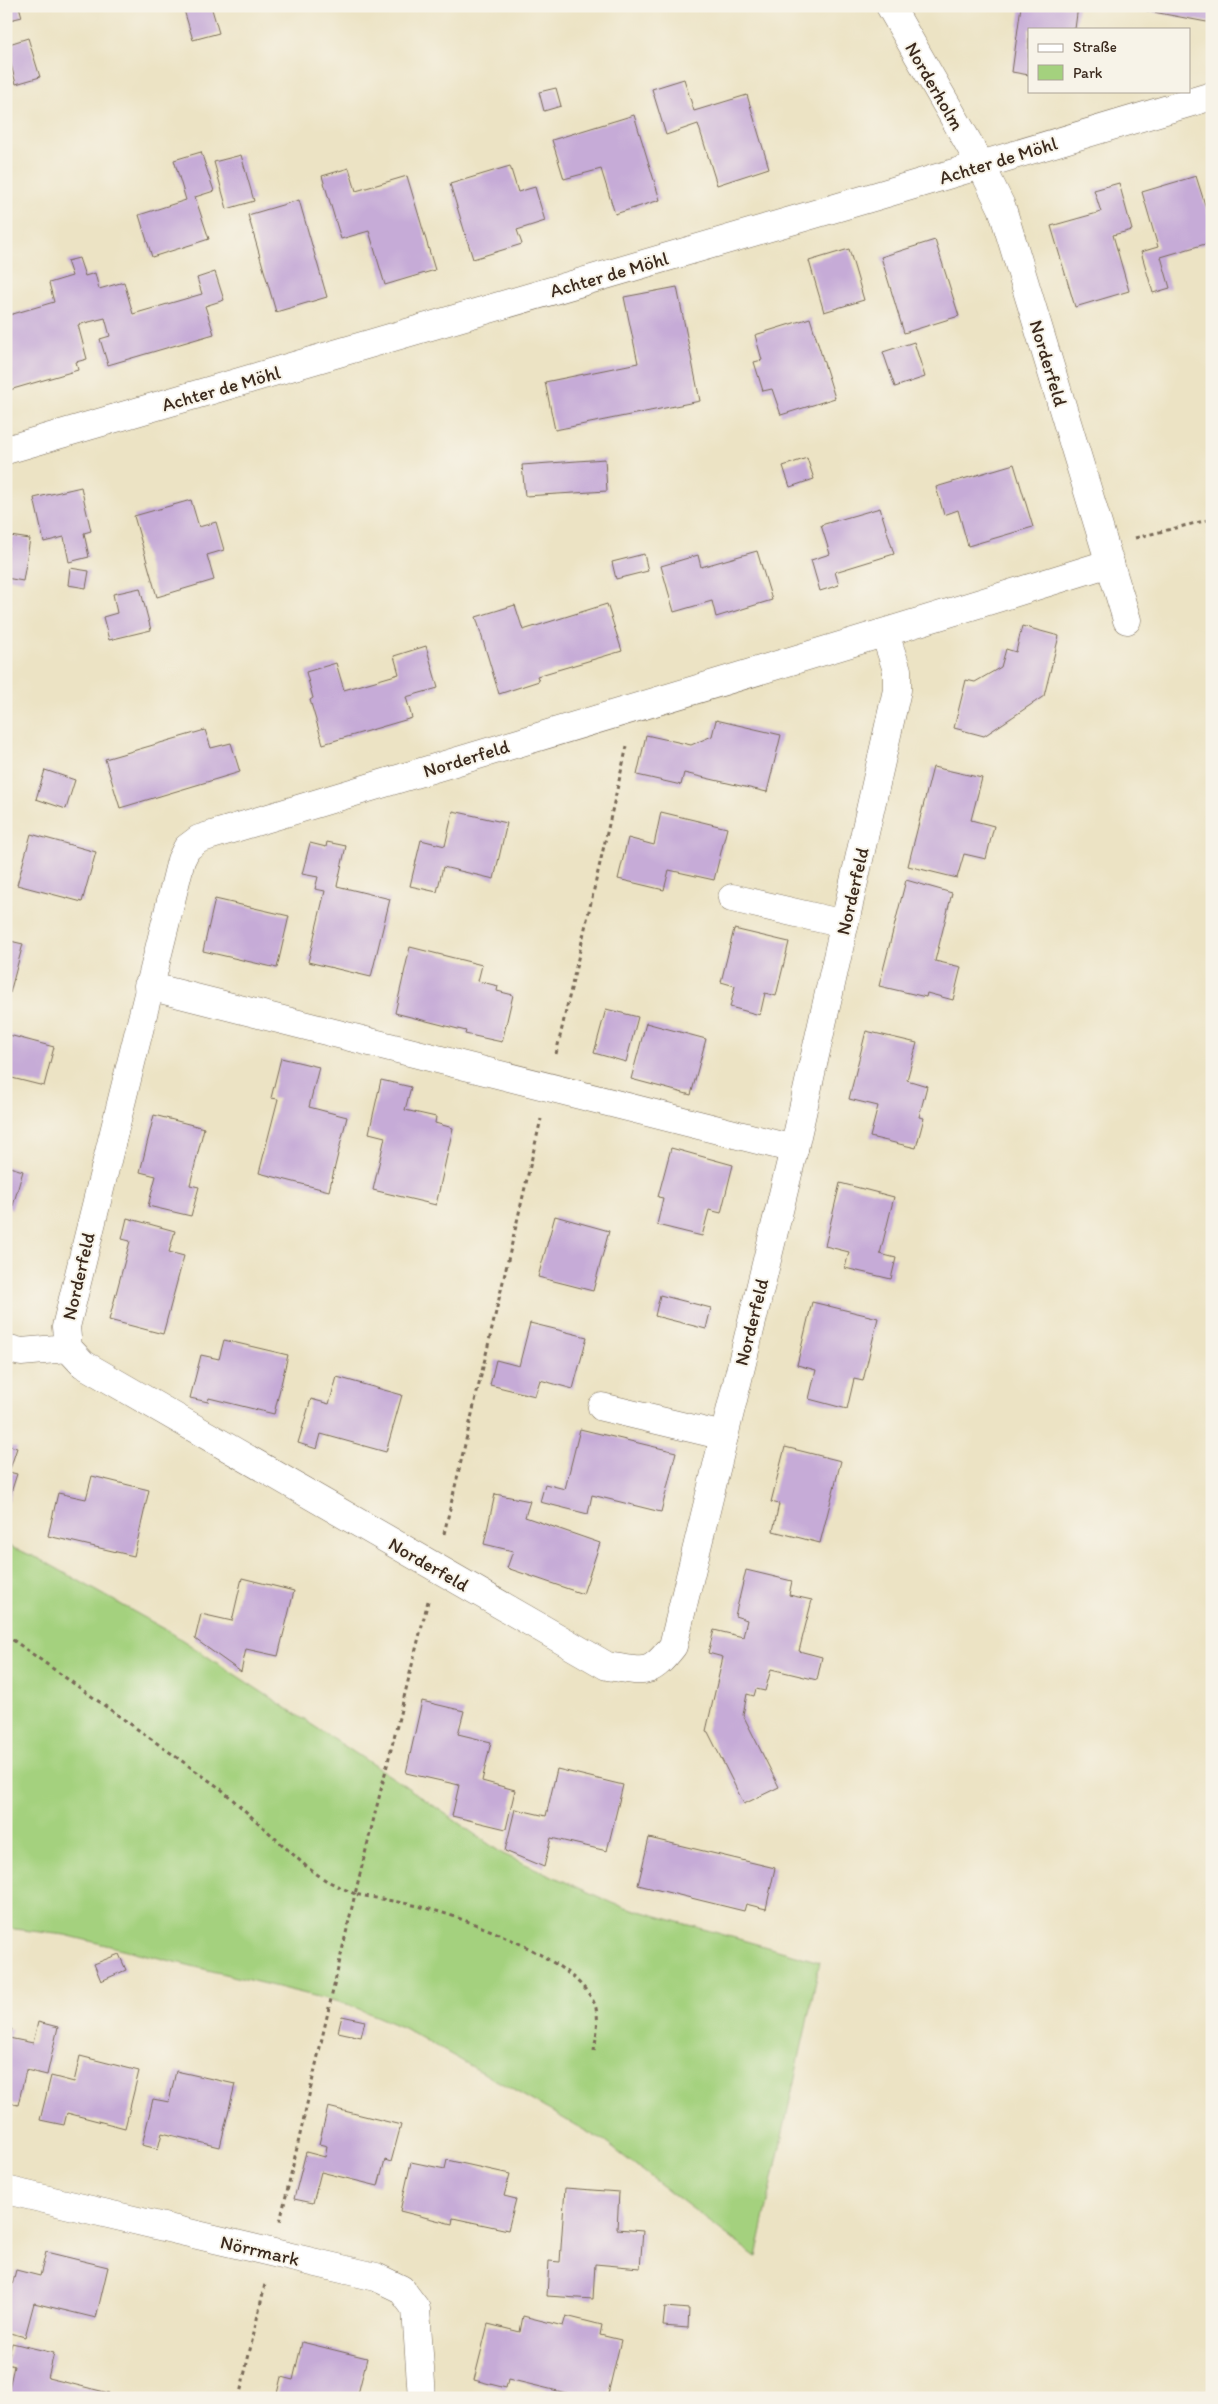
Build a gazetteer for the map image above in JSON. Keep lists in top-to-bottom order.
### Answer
{
  "streets": {
    "street": [
      "Norderholm",
      "Achter de Möhl",
      "Norderfeld",
      "Nörrmark"
    ]
  },
  "crossings": [
    ["Norderholm", "Achter de Möhl"],
    ["Norderholm", "Norderfeld"],
    ["Achter de Möhl", "Norderfeld"]
  ],
  "legend": ["Straße", "Park"]
}
